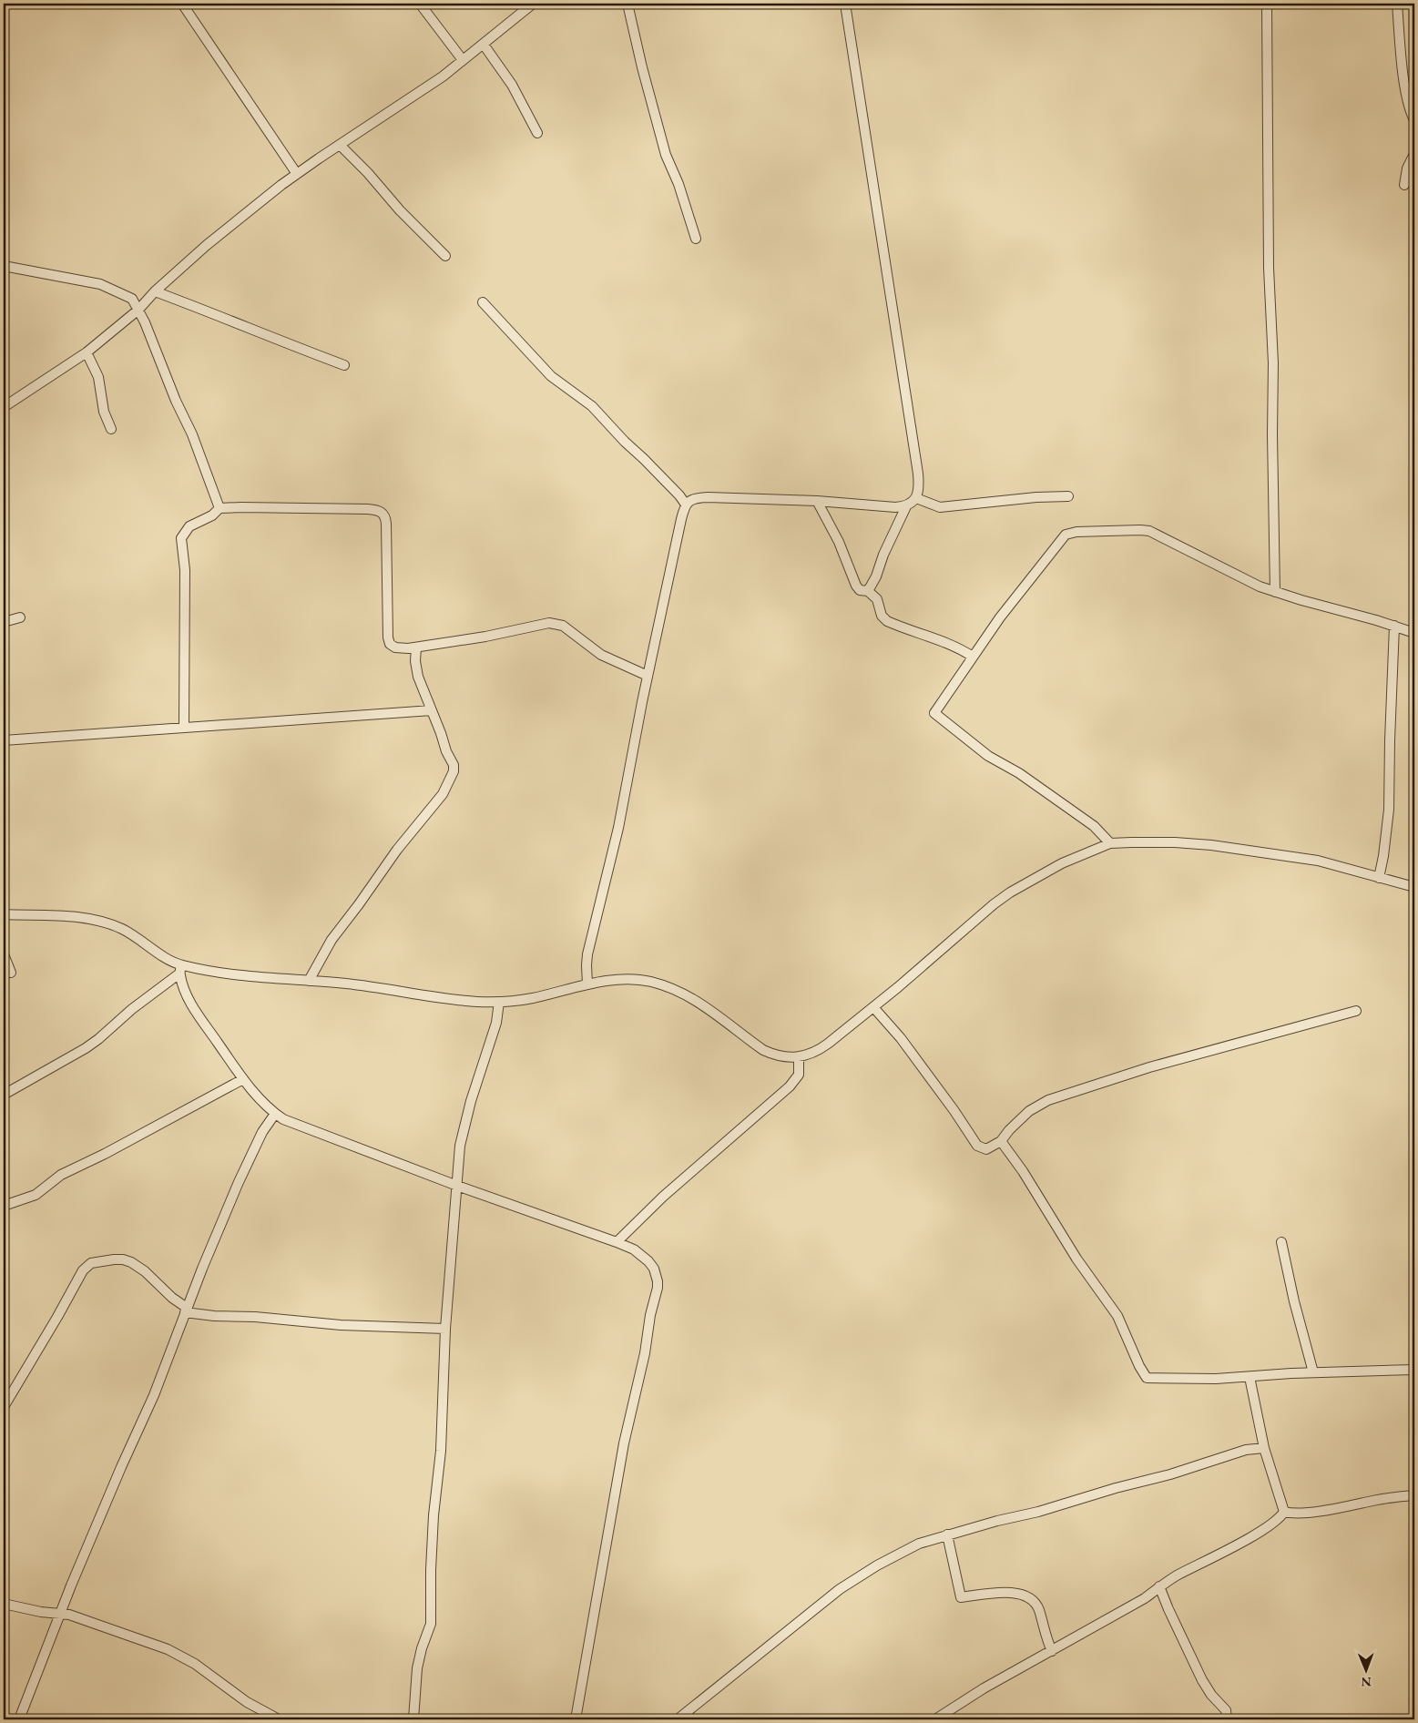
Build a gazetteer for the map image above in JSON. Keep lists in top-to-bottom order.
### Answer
{
  "north": "bottom"
}
